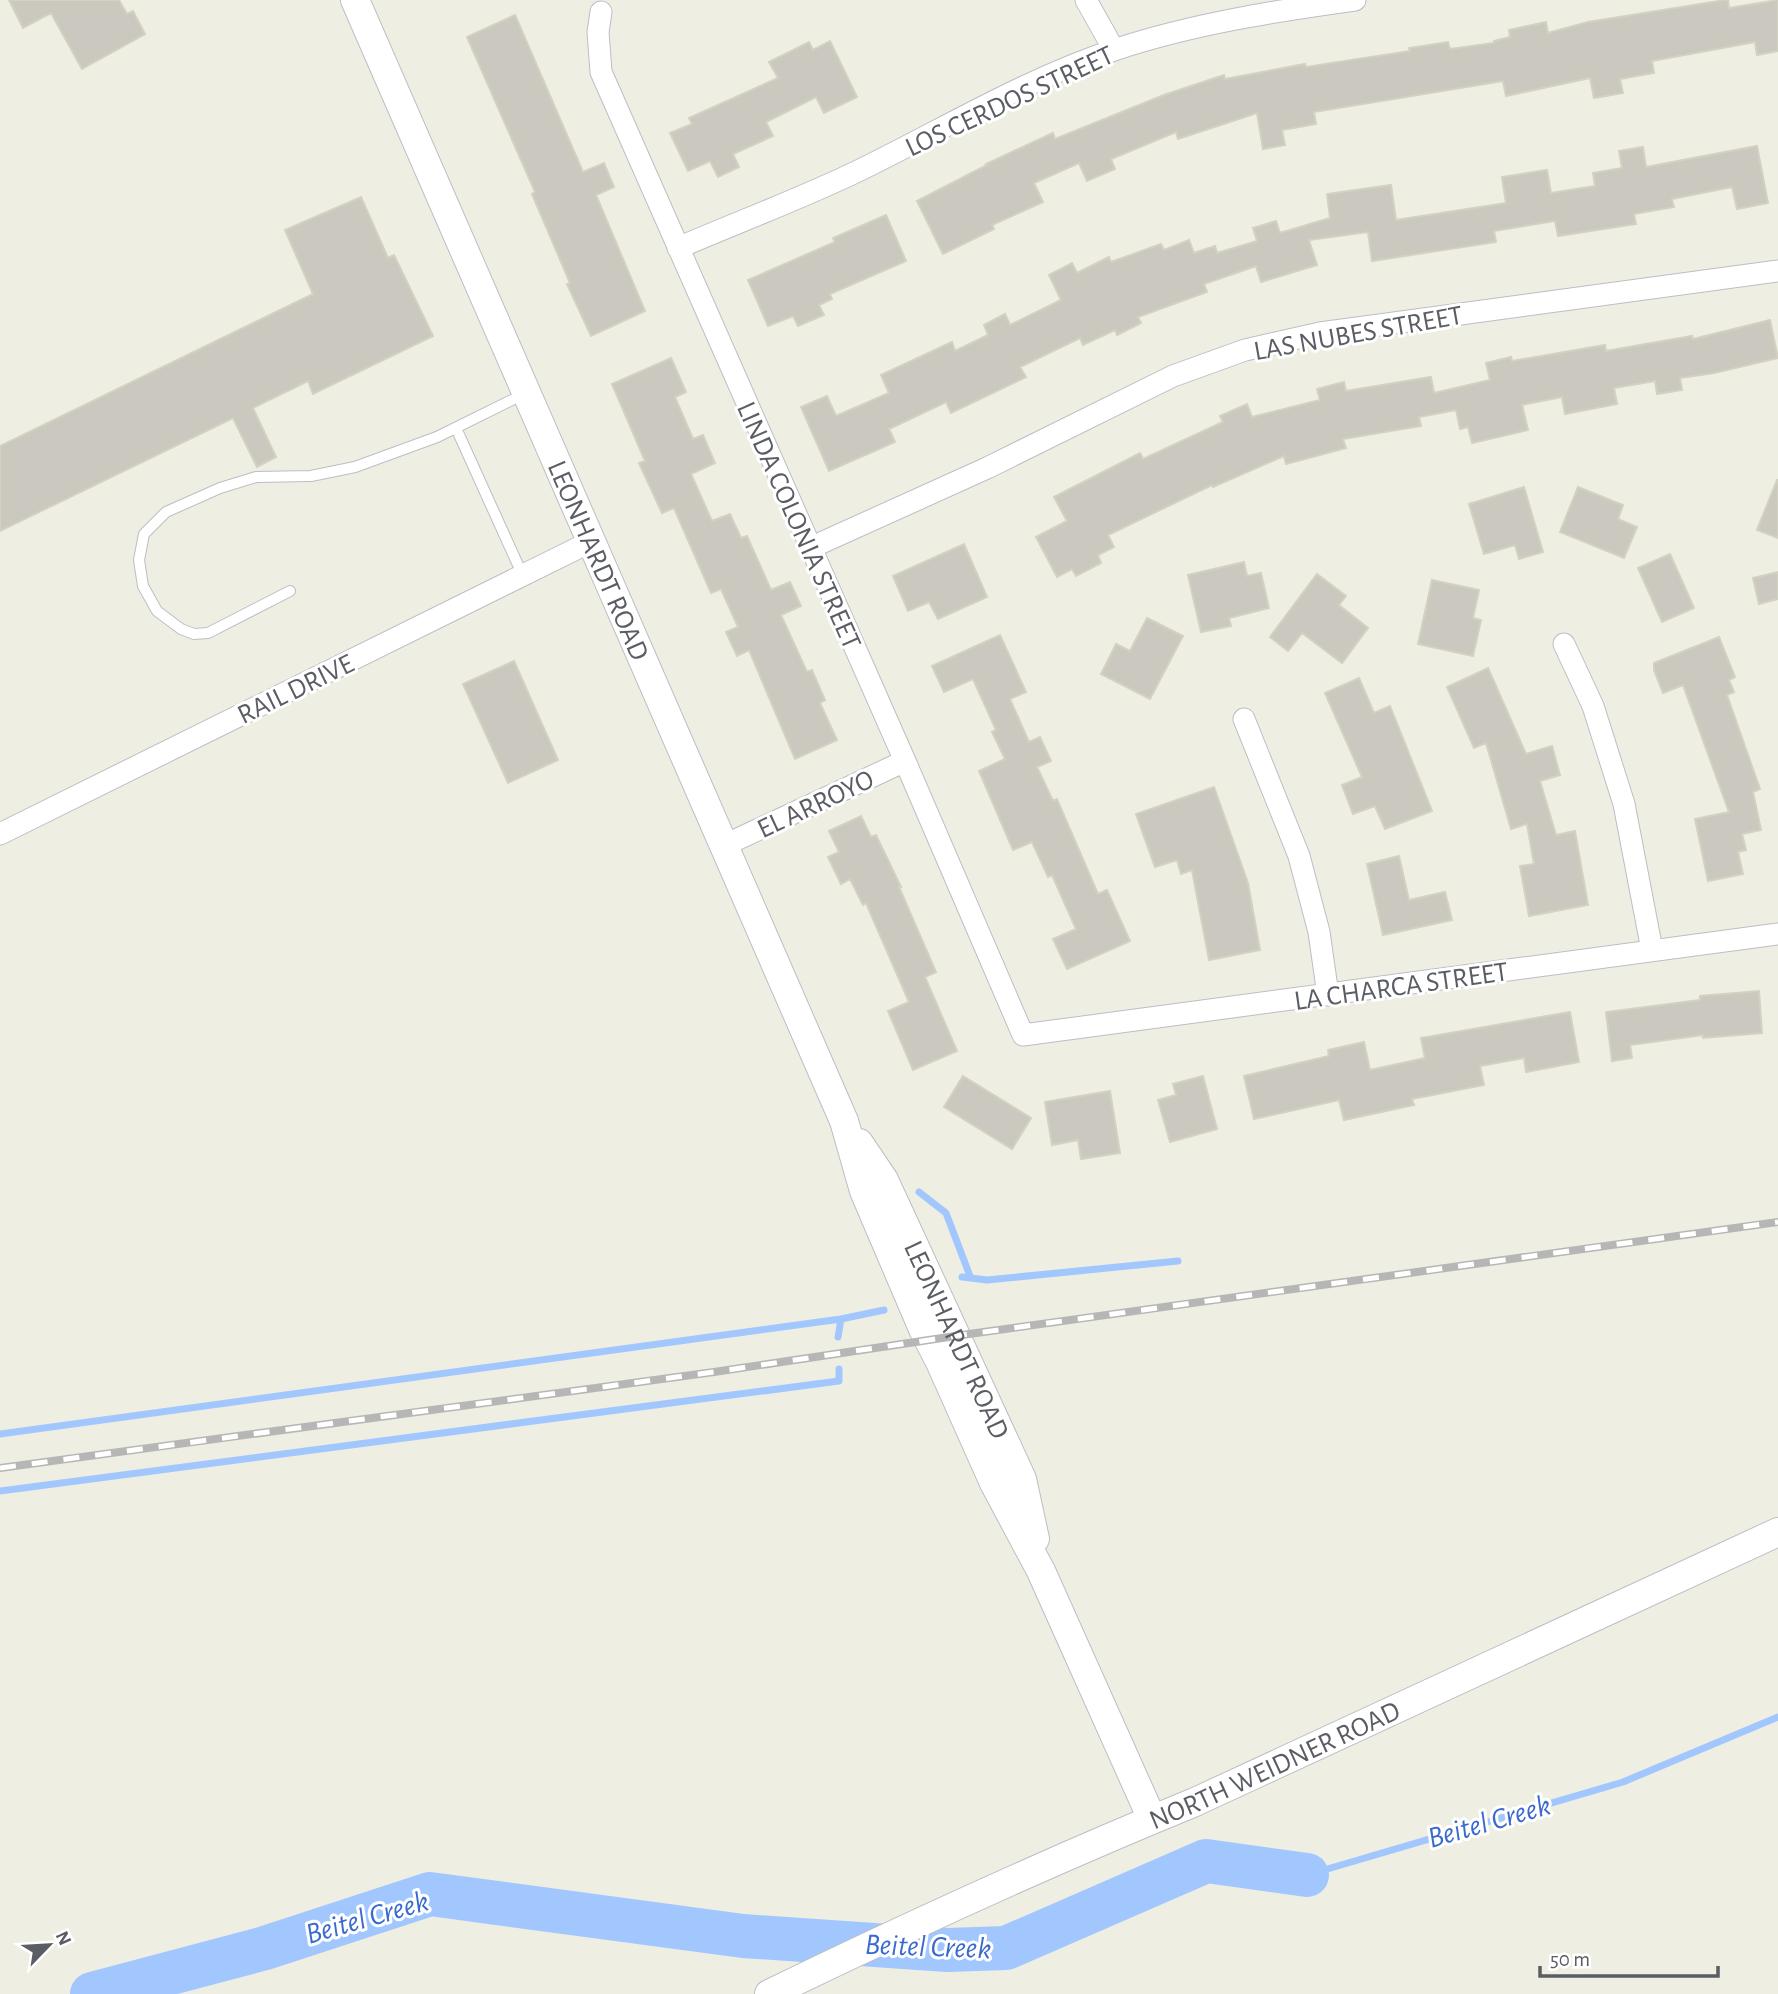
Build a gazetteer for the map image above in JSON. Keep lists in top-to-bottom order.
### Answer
{
  "streets": {
    "street": [
      "LOS CERDOS STREET",
      "LAS NUBES STREET",
      "LINDA COLONIA STREET",
      "LEONHARDT ROAD",
      "RAIL DRIVE",
      "EL ARROYO",
      "LA CHARCA STREET",
      "NORTH WEIDNER ROAD"
    ]
  },
  "crossings": [
    ["LOS CERDOS STREET", "LINDA COLONIA STREET"],
    ["LAS NUBES STREET", "LINDA COLONIA STREET"],
    ["LINDA COLONIA STREET", "EL ARROYO"],
    ["LINDA COLONIA STREET", "LA CHARCA STREET"],
    ["LEONHARDT ROAD", "RAIL DRIVE"],
    ["LEONHARDT ROAD", "EL ARROYO"],
    ["LEONHARDT ROAD", "NORTH WEIDNER ROAD"]
  ],
  "water": ["Beitel Creek"],
  "scale_bar": "50 m",
  "north": "top right"
}
